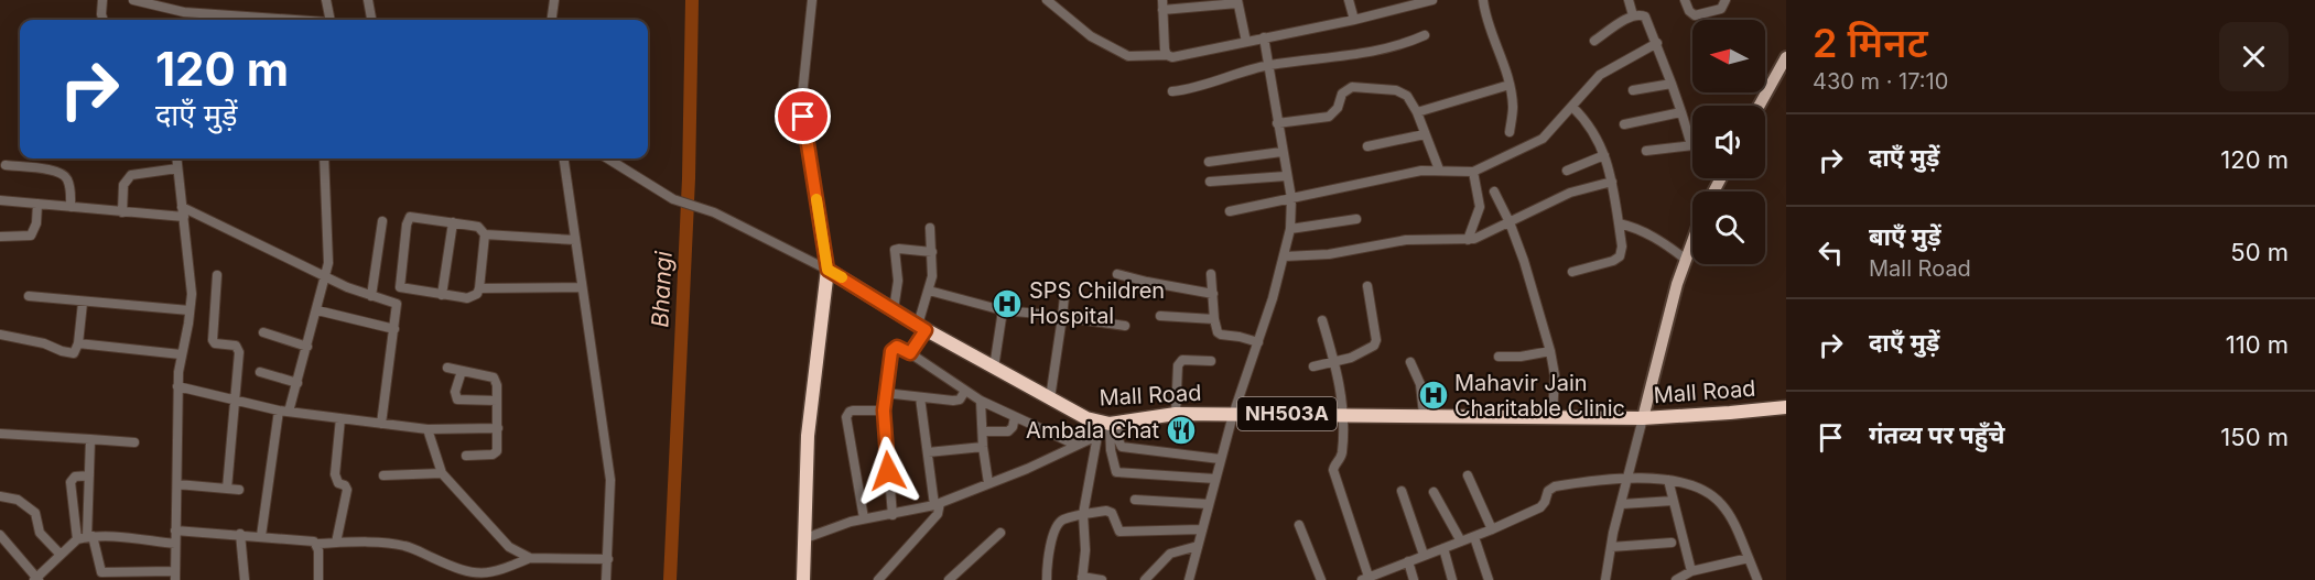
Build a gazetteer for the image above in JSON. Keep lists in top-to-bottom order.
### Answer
{
  "streets": {
    "highway": ["Mall Road", "NH503A"]
  },
  "water": ["Bhangi"],
  "places": {
    "hospital": ["SPS Children Hospital", "Mahavir Jain Charitable Clinic"],
    "restaurant": ["Ambala Chat"]
  },
  "north": "left",
  "page": {
    "heading": ["2 मिनट", "430 m · 17:10"],
    "turn": ["120 m", "दाएँ मुड़ें"],
    "list": [
      {
        "name": "दाएँ मुड़ें",
        "value": "120 m"
      },
      {
        "name": "बाएँ मुड़ें",
        "note": "Mall Road",
        "value": "50 m"
      },
      {
        "name": "दाएँ मुड़ें",
        "value": "110 m"
      },
      {
        "name": "गंतव्य पर पहुँचे",
        "value": "150 m"
      }
    ]
  }
}
